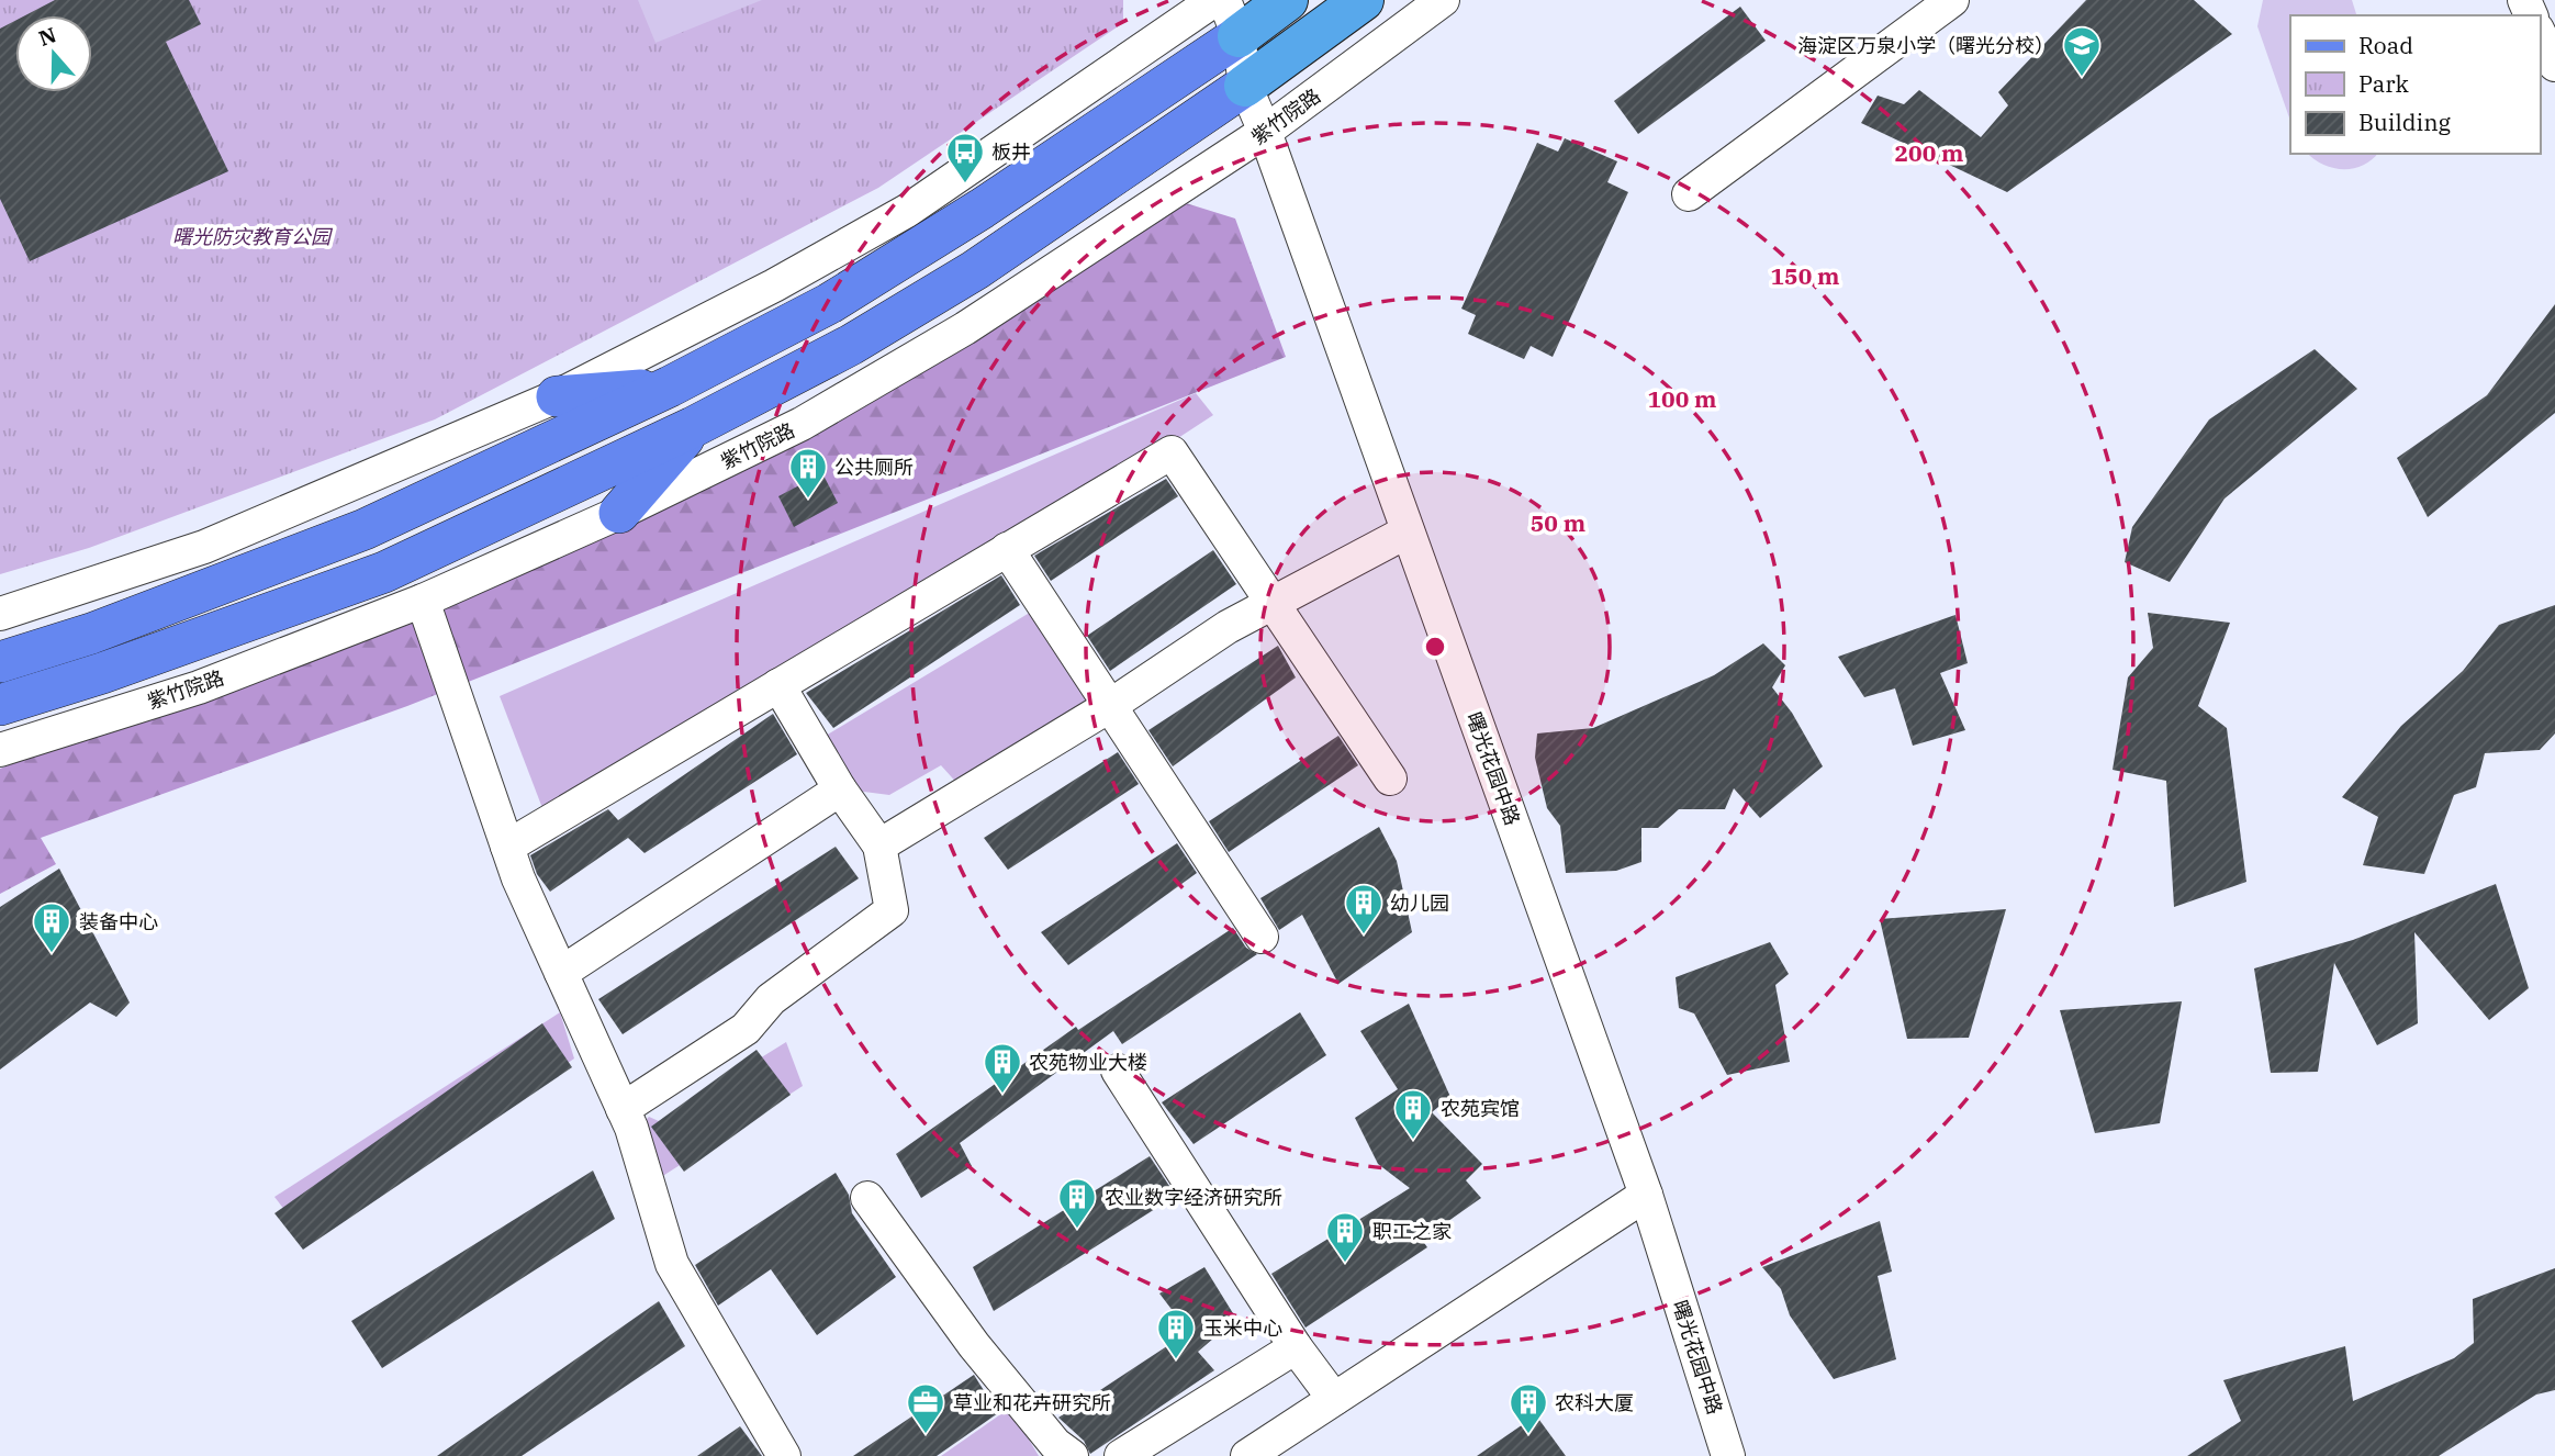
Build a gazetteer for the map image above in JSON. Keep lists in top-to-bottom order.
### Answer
{
  "streets": {
    "street": ["紫竹院路", "曙光花园中路"]
  },
  "crossings": [
    ["紫竹院路", "曙光花园中路"]
  ],
  "parks": ["曙光防灾教育公园"],
  "places": {
    "school or university": ["海淀区万泉小学（曙光分校）"],
    "bus stop": ["板井"],
    "building": [
      "公共厕所",
      "幼儿园",
      "装备中心",
      "农苑物业大楼",
      "农苑宾馆",
      "农业数字经济研究所",
      "职工之家",
      "玉米中心",
      "农科大厦"
    ],
    "office": ["草业和花卉研究所"]
  },
  "legend": ["Road", "Park", "Building"],
  "north": "top",
  "rings": [
    "200 m",
    "150 m",
    "100 m",
    "50 m"
  ]
}
